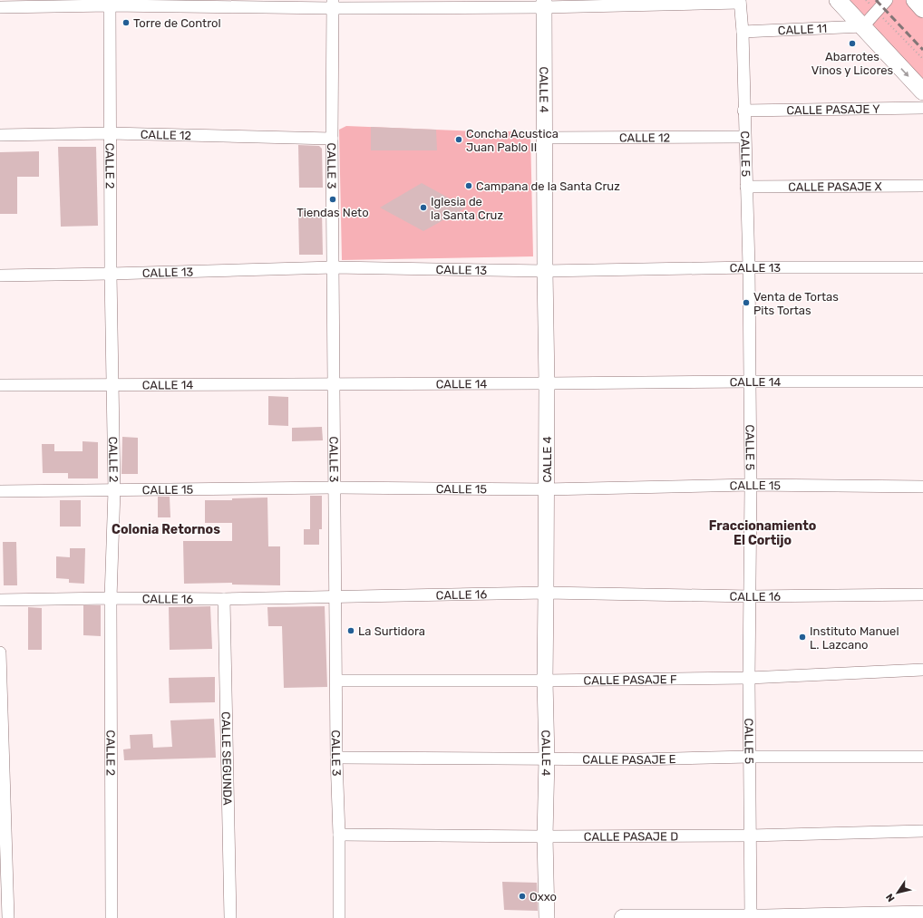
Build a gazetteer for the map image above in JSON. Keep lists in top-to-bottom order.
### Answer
{
  "streets": {
    "street": [
      "CALLE 11",
      "CALLE 4",
      "CALLE PASAJE Y",
      "CALLE 12",
      "CALLE 5",
      "CALLE 2",
      "CALLE 3",
      "CALLE PASAJE X",
      "CALLE 13",
      "CALLE 14",
      "CALLE 15",
      "CALLE 16",
      "CALLE PASAJE F",
      "CALLE SEGUNDA",
      "CALLE PASAJE E",
      "CALLE PASAJE D"
    ]
  },
  "crossings": [
    ["CALLE 11", "CALLE 5"],
    ["CALLE 4", "CALLE 12"],
    ["CALLE 4", "CALLE 13"],
    ["CALLE 4", "CALLE 14"],
    ["CALLE 4", "CALLE 15"],
    ["CALLE 4", "CALLE 16"],
    ["CALLE 4", "CALLE PASAJE F"],
    ["CALLE 4", "CALLE PASAJE E"],
    ["CALLE 4", "CALLE PASAJE D"],
    ["CALLE PASAJE Y", "CALLE 5"],
    ["CALLE 12", "CALLE 5"],
    ["CALLE 12", "CALLE 2"],
    ["CALLE 12", "CALLE 3"],
    ["CALLE 5", "CALLE PASAJE X"],
    ["CALLE 5", "CALLE 13"],
    ["CALLE 5", "CALLE 14"],
    ["CALLE 5", "CALLE 15"],
    ["CALLE 5", "CALLE 16"],
    ["CALLE 5", "CALLE PASAJE F"],
    ["CALLE 5", "CALLE PASAJE E"],
    ["CALLE 5", "CALLE PASAJE D"],
    ["CALLE 2", "CALLE 13"],
    ["CALLE 2", "CALLE 14"],
    ["CALLE 2", "CALLE 15"],
    ["CALLE 2", "CALLE 16"],
    ["CALLE 3", "CALLE 13"],
    ["CALLE 3", "CALLE 14"],
    ["CALLE 3", "CALLE 15"],
    ["CALLE 3", "CALLE 16"],
    ["CALLE 3", "CALLE PASAJE F"],
    ["CALLE 3", "CALLE PASAJE E"],
    ["CALLE 3", "CALLE PASAJE D"],
    ["CALLE 16", "CALLE SEGUNDA"]
  ],
  "districts": ["Fraccionamiento El Cortijo", "Colonia Retornos"],
  "places": [
    "Torre de Control",
    "Abarrotes Vinos y Licores",
    "Concha Acustica Juan Pablo II",
    "Campana de la Santa Cruz",
    "Tiendas Neto",
    "Iglesia de la Santa Cruz",
    "Venta de Tortas Pits Tortas",
    "La Surtidora",
    "Instituto Manuel L. Lazcano",
    "Oxxo"
  ],
  "north": "bottom left"
}
